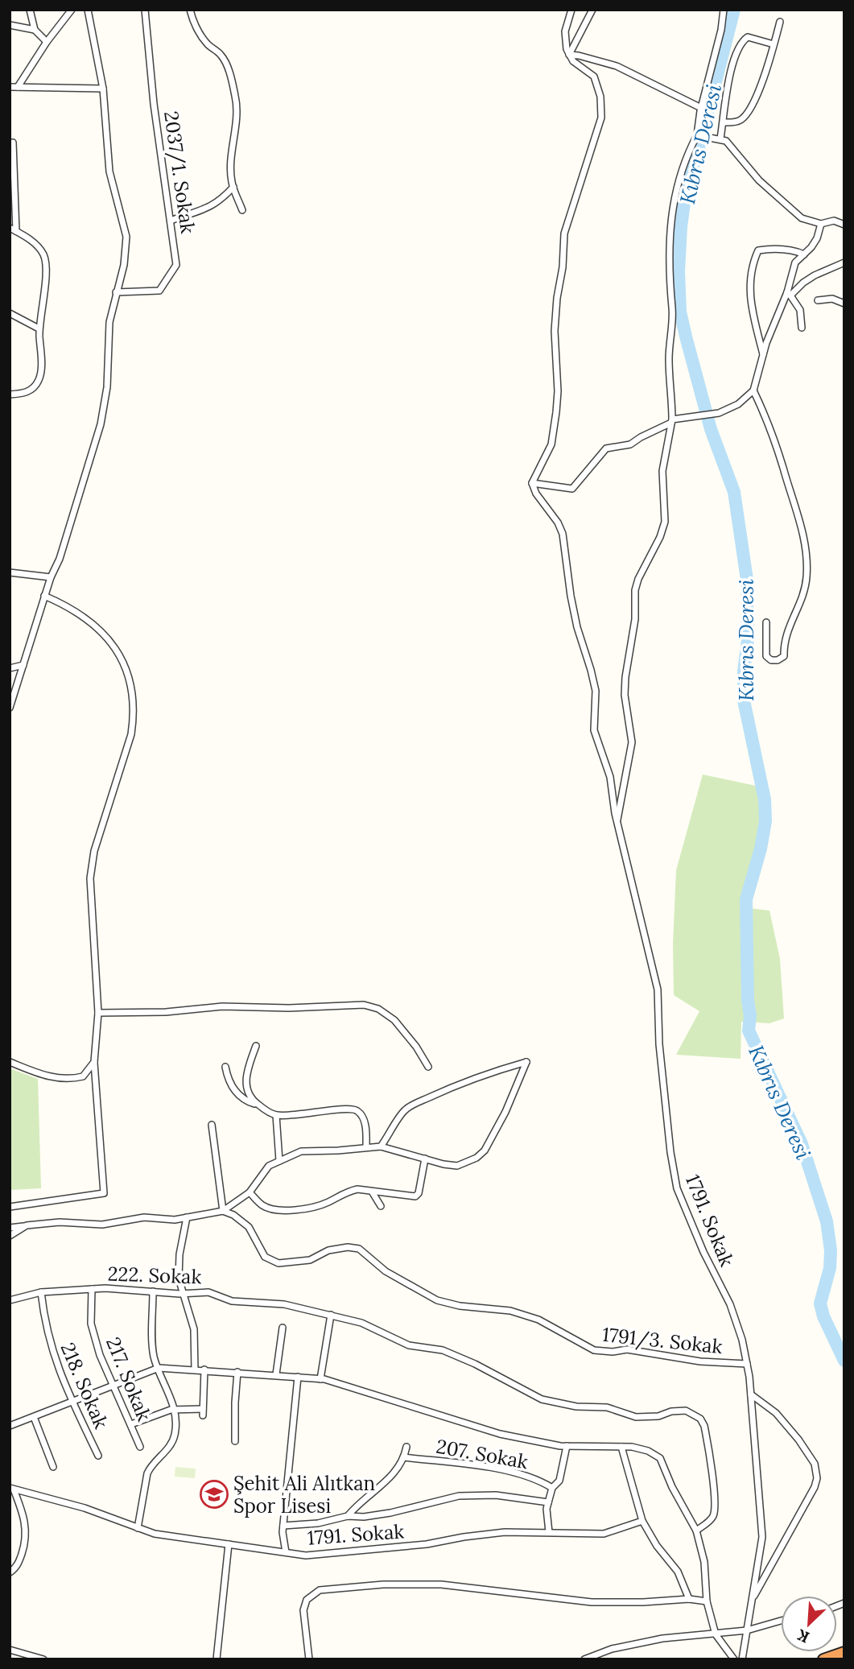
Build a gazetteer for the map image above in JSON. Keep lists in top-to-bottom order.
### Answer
{
  "streets": {
    "street": [
      "2037/1. Sokak",
      "1791. Sokak",
      "222. Sokak",
      "1791/3. Sokak",
      "217. Sokak",
      "218. Sokak",
      "207. Sokak"
    ]
  },
  "crossings": [
    ["1791. Sokak", "1791/3. Sokak"],
    ["222. Sokak", "217. Sokak"],
    ["222. Sokak", "218. Sokak"]
  ],
  "water": ["Kıbrıs Deresi"],
  "places": {
    "school or university": ["Şehit Ali Alıtkan Spor Lisesi"]
  },
  "north": "bottom left"
}
